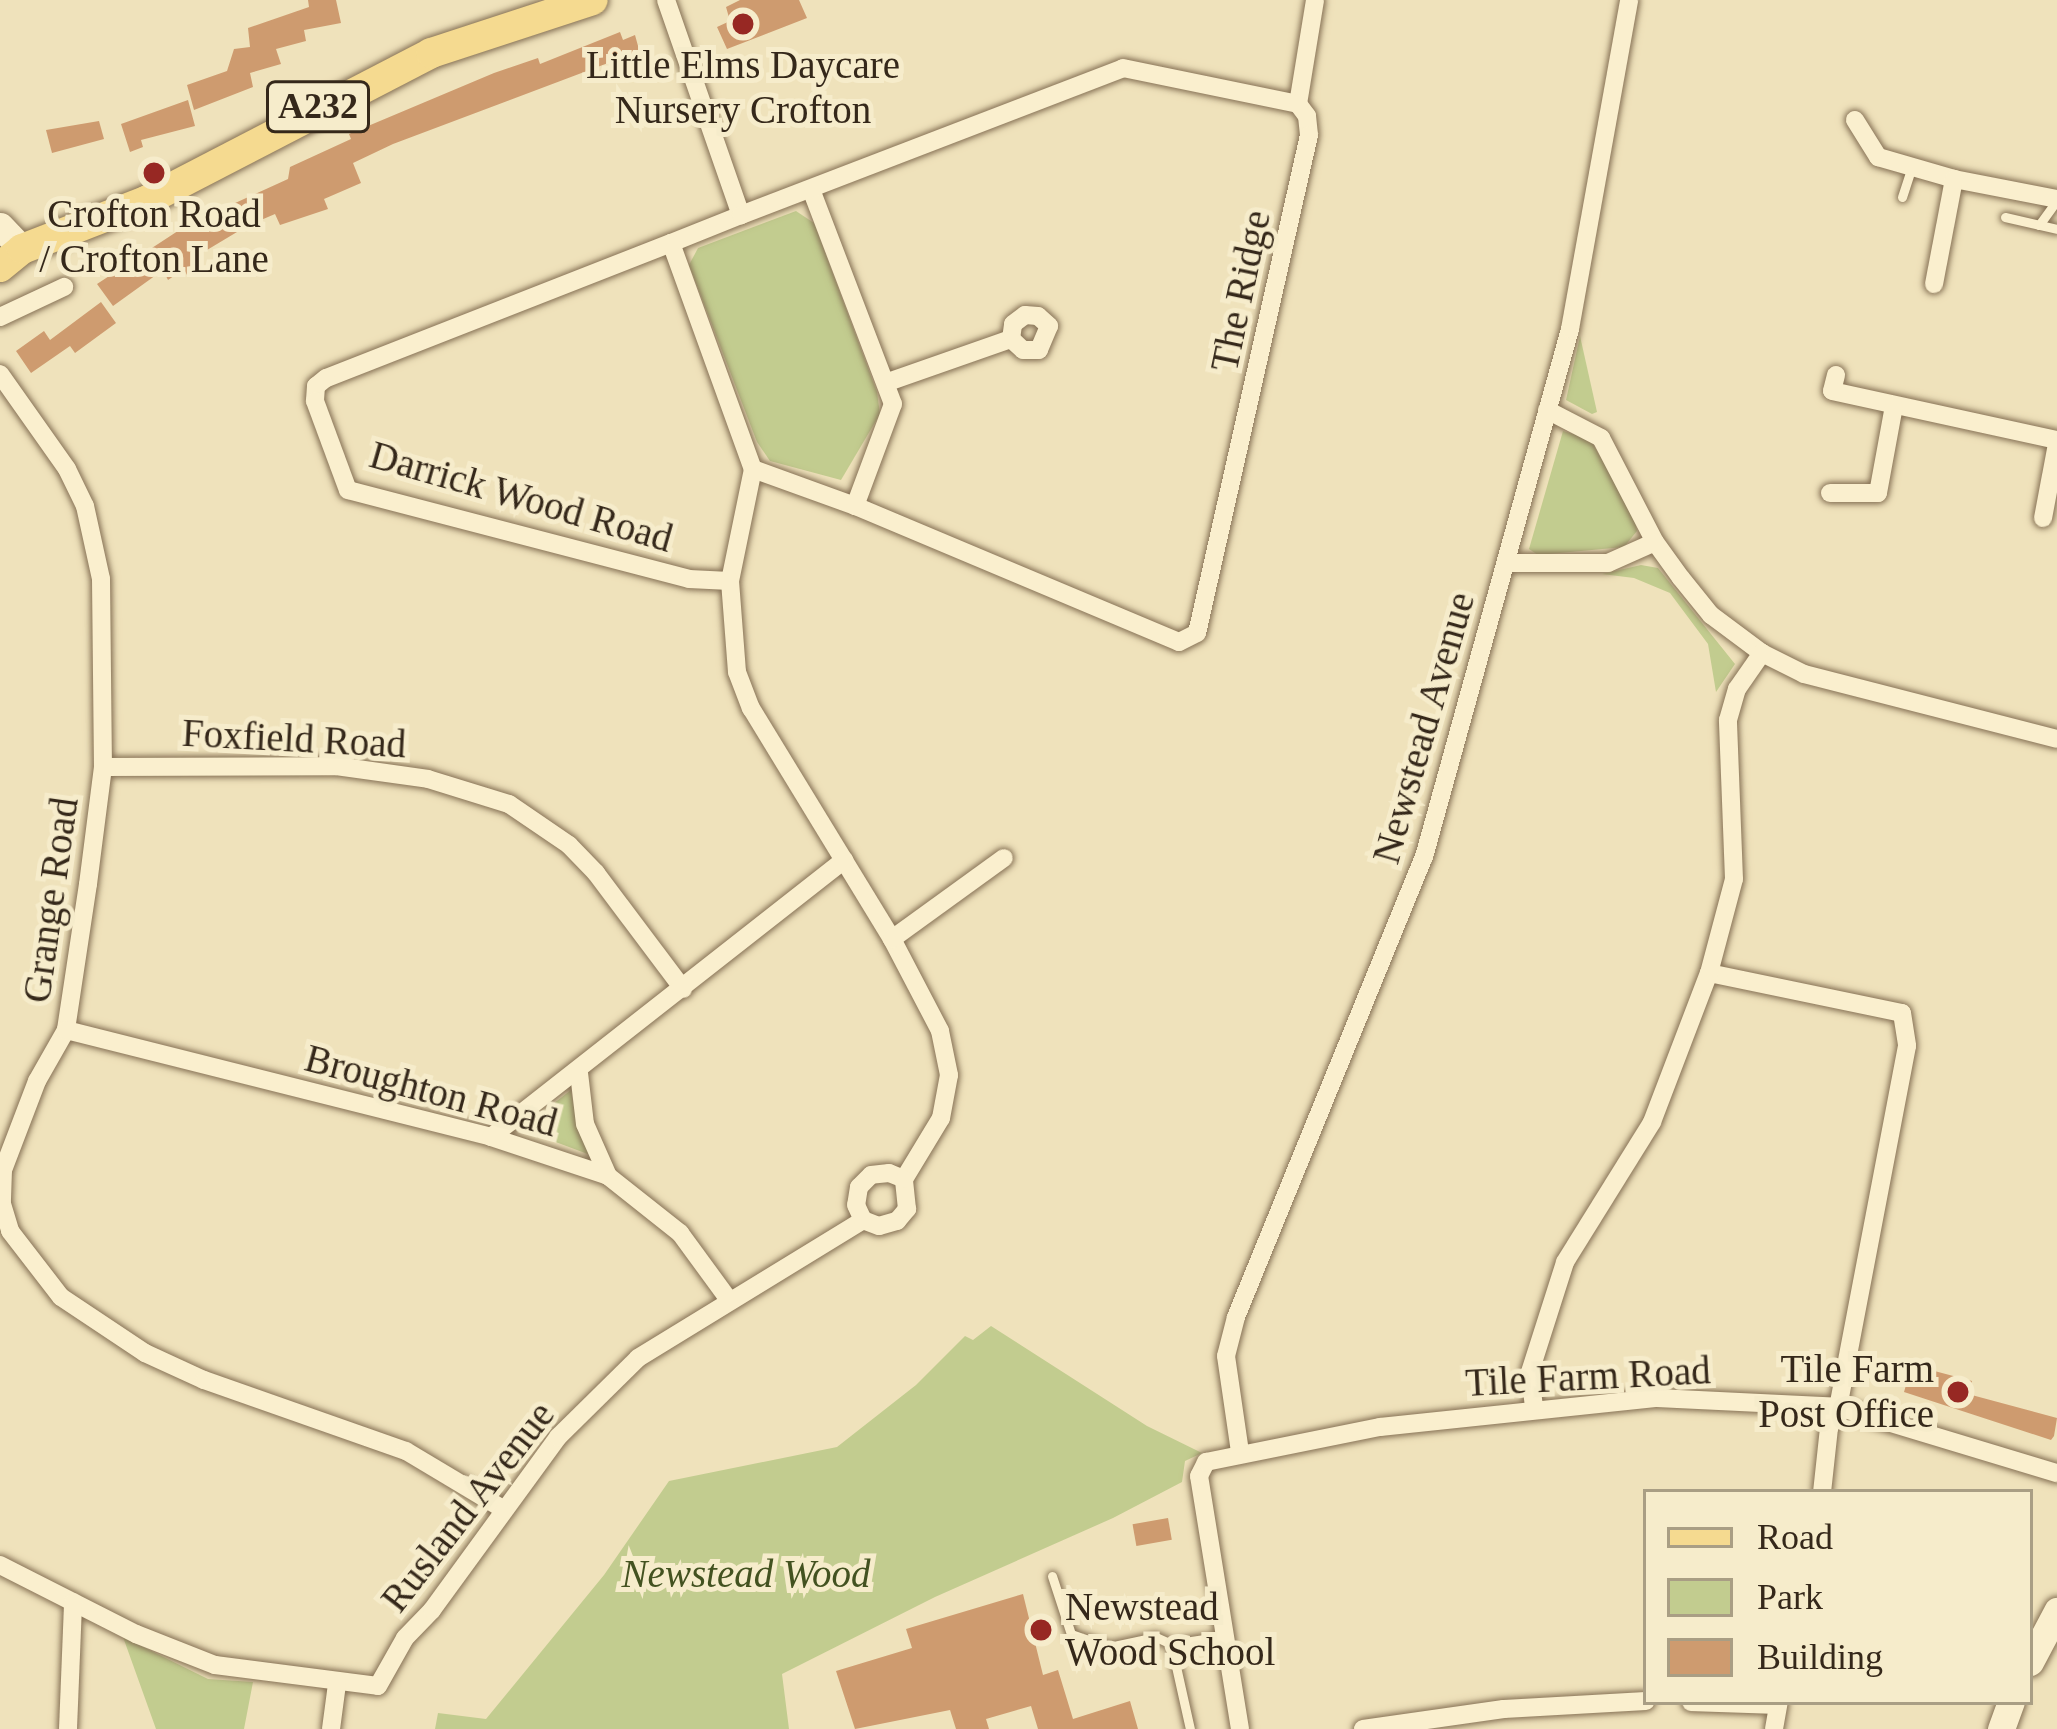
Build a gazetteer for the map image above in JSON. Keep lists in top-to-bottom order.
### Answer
{
  "streets": {
    "main road": ["A232"],
    "street": [
      "The Ridge",
      "Darrick Wood Road",
      "Newstead Avenue",
      "Foxfield Road",
      "Grange Road",
      "Broughton Road",
      "Tile Farm Road",
      "Rusland Avenue"
    ]
  },
  "crossings": [
    ["Darrick Wood Road", "Rusland Avenue"],
    ["Newstead Avenue", "Tile Farm Road"],
    ["Foxfield Road", "Grange Road"],
    ["Grange Road", "Broughton Road"],
    ["Grange Road", "Rusland Avenue"],
    ["Broughton Road", "Rusland Avenue"]
  ],
  "parks": ["Newstead Wood"],
  "places": [
    "Little Elms Daycare Nursery Crofton",
    "Crofton Road / Crofton Lane",
    "Tile Farm Post Office",
    "Newstead Wood School"
  ],
  "legend": ["Road", "Park", "Building"]
}
